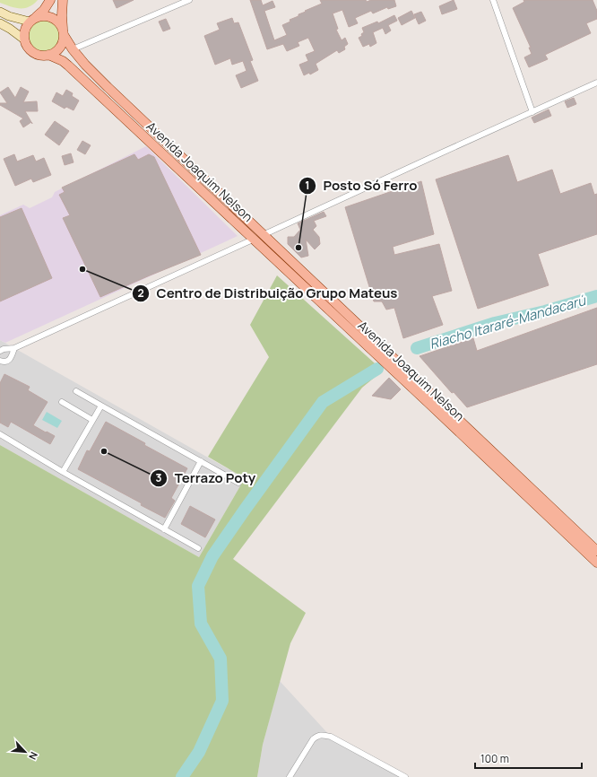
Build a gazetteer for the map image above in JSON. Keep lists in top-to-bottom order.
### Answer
{
  "streets": {
    "main road": ["Avenida Joaquim Nelson"]
  },
  "water": ["Riacho Itararé-Mandacarú"],
  "places": ["Posto Só Ferro", "Centro de Distribuição Grupo Mateus", "Terrazo Poty"],
  "scale_bar": "100 m",
  "north": "bottom right"
}
